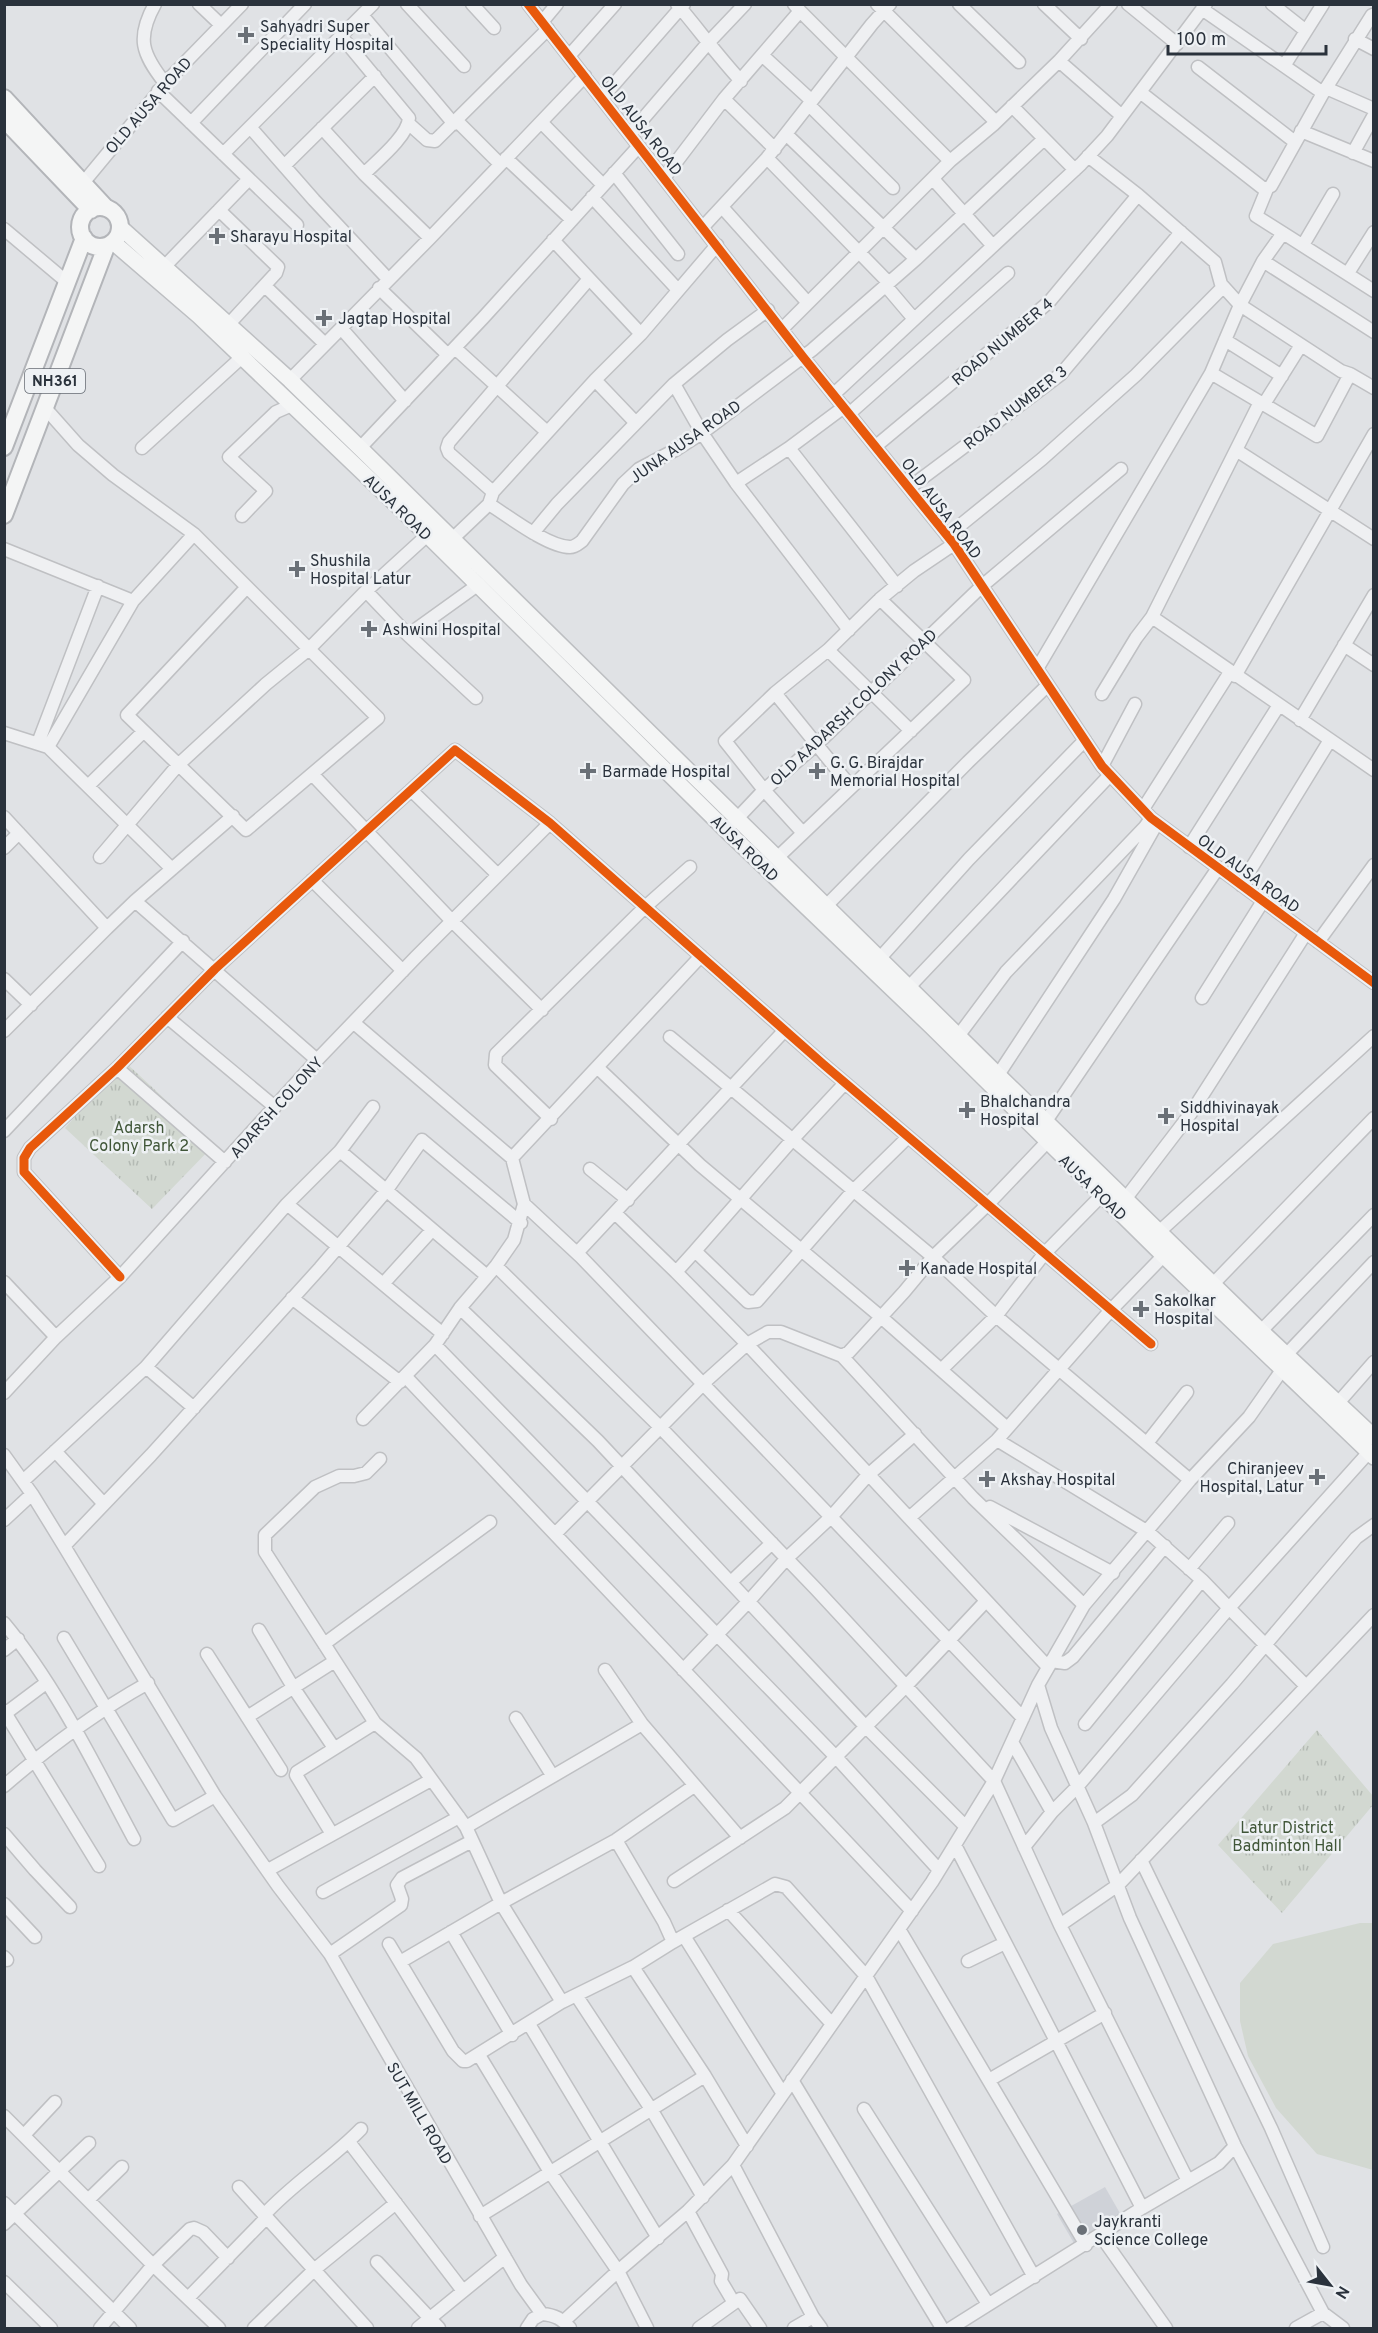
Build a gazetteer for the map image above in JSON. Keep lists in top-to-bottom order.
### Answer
{
  "streets": {
    "highway": ["NH361", "AUSA ROAD"],
    "street": [
      "OLD AUSA ROAD",
      "ROAD NUMBER 4",
      "ROAD NUMBER 3",
      "JUNA AUSA ROAD",
      "OLD AADARSH COLONY ROAD",
      "ADARSH COLONY",
      "SUT MILL ROAD"
    ]
  },
  "crossings": [
    ["OLD AUSA ROAD", "ROAD NUMBER 4"],
    ["OLD AUSA ROAD", "ROAD NUMBER 3"],
    ["OLD AUSA ROAD", "JUNA AUSA ROAD"],
    ["OLD AUSA ROAD", "OLD AADARSH COLONY ROAD"],
    ["NH361", "AUSA ROAD"],
    ["AUSA ROAD", "OLD AADARSH COLONY ROAD"]
  ],
  "parks": ["Adarsh Colony Park 2", "Latur District Badminton Hall"],
  "places": {
    "health": [
      "Sahyadri Super Speciality Hospital",
      "Sharayu Hospital",
      "Jagtap Hospital",
      "Shushila Hospital Latur",
      "Ashwini Hospital",
      "Barmade Hospital",
      "G. G. Birajdar Memorial Hospital",
      "Bhalchandra Hospital",
      "Siddhivinayak Hospital",
      "Kanade Hospital",
      "Sakolkar Hospital",
      "Chiranjeev Hospital, Latur",
      "Akshay Hospital"
    ],
    "other": ["Jaykranti Science College"]
  },
  "scale_bar": "100 m",
  "north": "bottom right"
}
